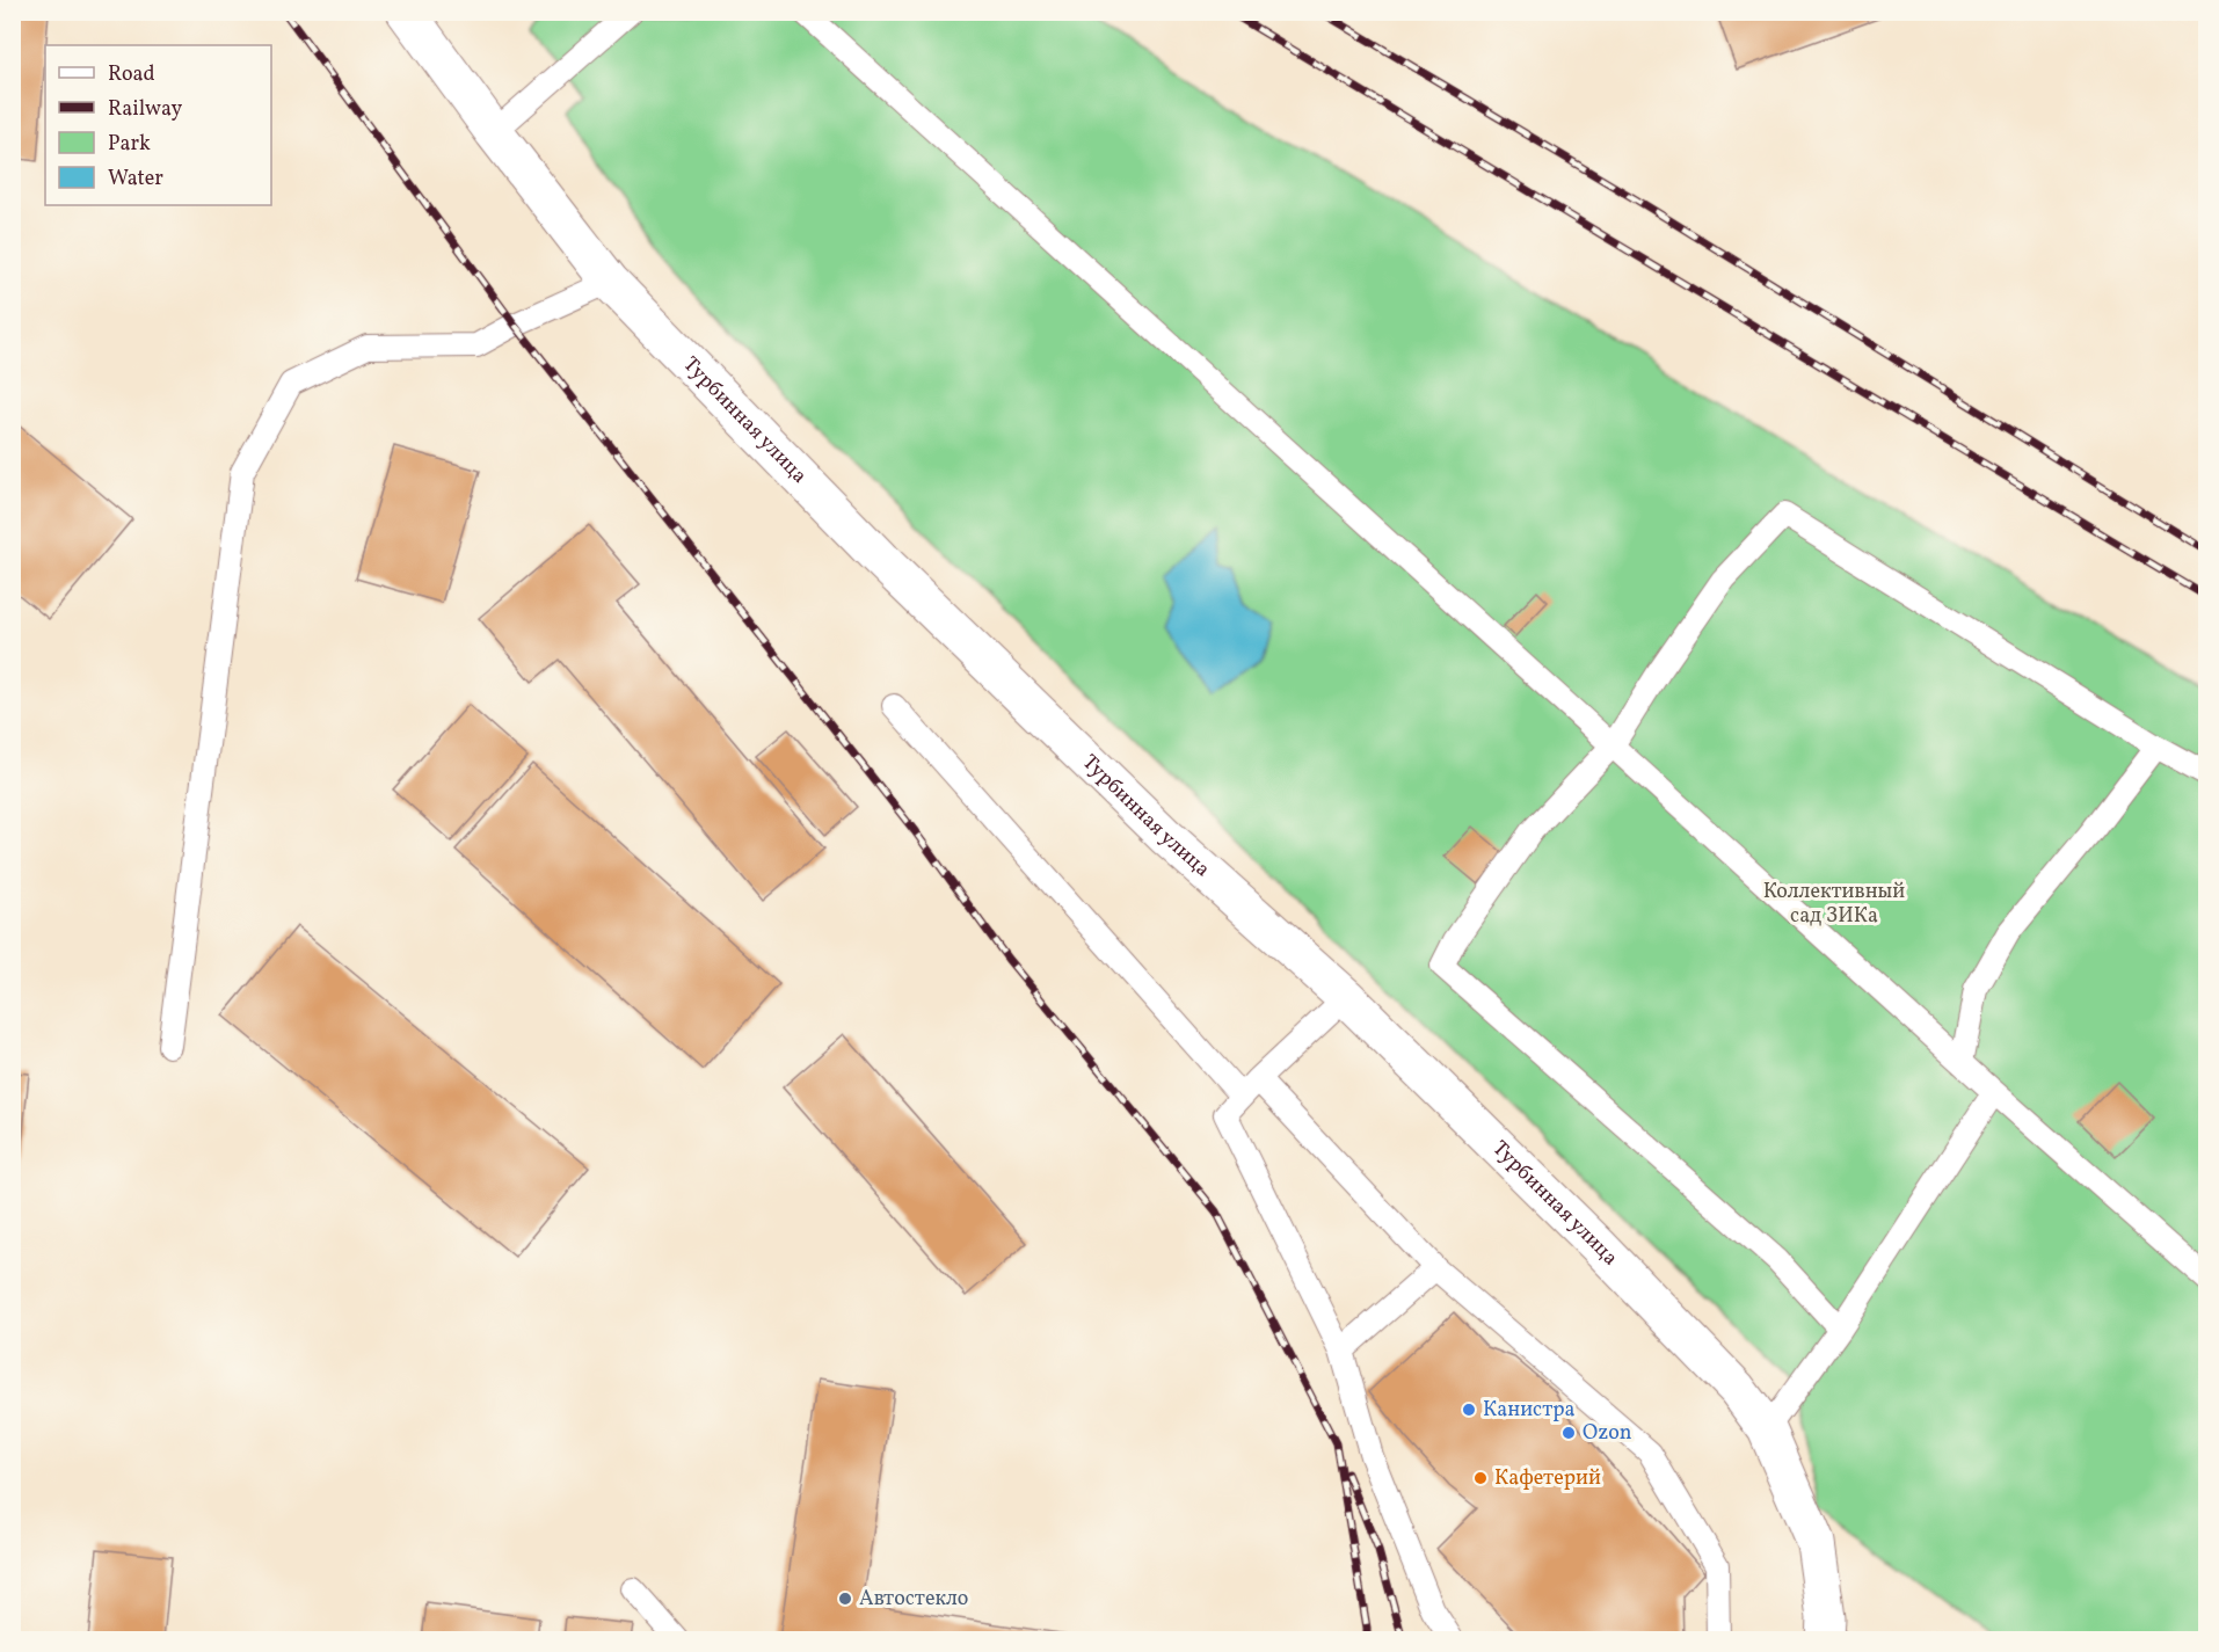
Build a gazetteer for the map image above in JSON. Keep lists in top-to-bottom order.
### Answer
{
  "streets": {
    "main road": ["Турбинная улица"]
  },
  "parks": ["Коллективный сад ЗИКа"],
  "places": [
    "Канистра",
    "Ozon",
    "Кафетерий",
    "Автостекло"
  ],
  "legend": [
    "Road",
    "Railway",
    "Park",
    "Water"
  ]
}
